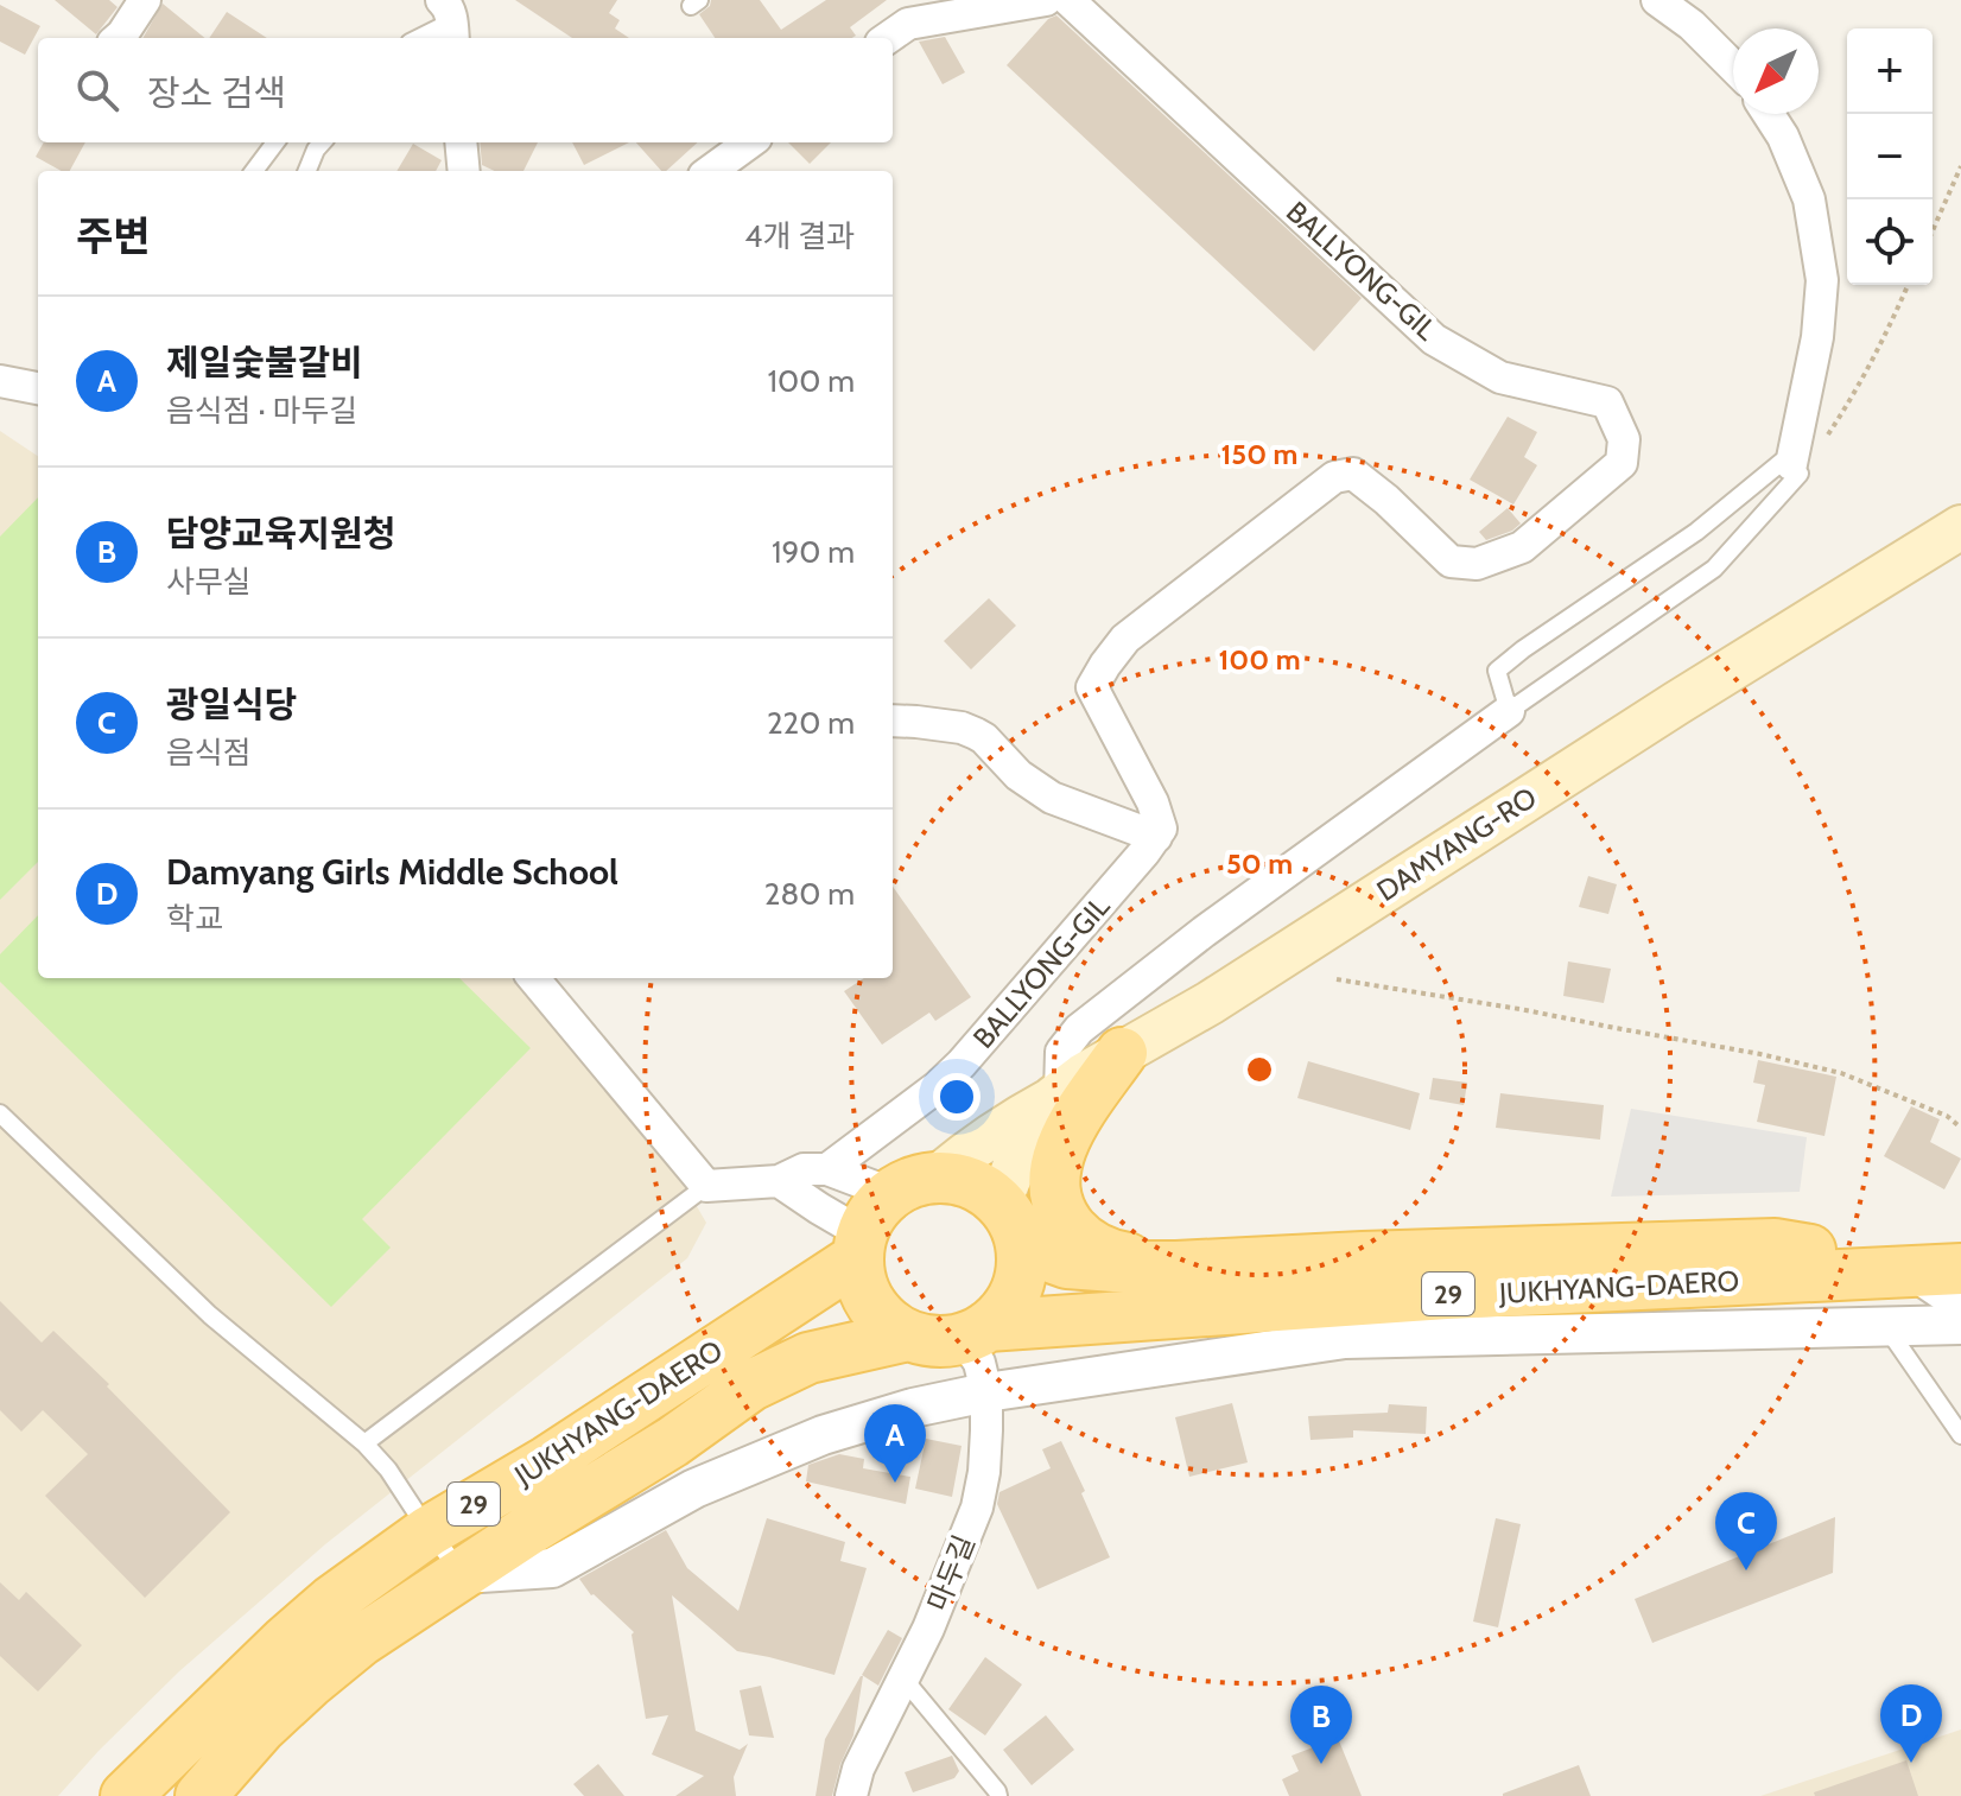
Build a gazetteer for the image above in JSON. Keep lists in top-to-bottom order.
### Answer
{
  "streets": {
    "main road": ["DAMYANG-RO", "JUKHYANG-DAERO", "29"],
    "street": ["BALLYONG-GIL", "마두길"]
  },
  "crossings": [
    ["DAMYANG-RO", "JUKHYANG-DAERO"],
    ["DAMYANG-RO", "마두길"],
    ["JUKHYANG-DAERO", "마두길"]
  ],
  "north": "bottom left",
  "page": {
    "map_buttons": ["+", "−"],
    "search": "장소 검색",
    "heading": ["주변", "4개 결과"],
    "list": [
      {
        "mark": "A",
        "name": "제일숯불갈비",
        "note": "음식점 · 마두길",
        "value": "100 m"
      },
      {
        "mark": "B",
        "name": "담양교육지원청",
        "note": "사무실",
        "value": "190 m"
      },
      {
        "mark": "C",
        "name": "광일식당",
        "note": "음식점",
        "value": "220 m"
      },
      {
        "mark": "D",
        "name": "Damyang Girls Middle School",
        "note": "학교",
        "value": "280 m"
      }
    ],
    "pins": [
      "A",
      "C",
      "D",
      "B"
    ]
  },
  "rings": ["150 m", "100 m", "50 m"]
}
